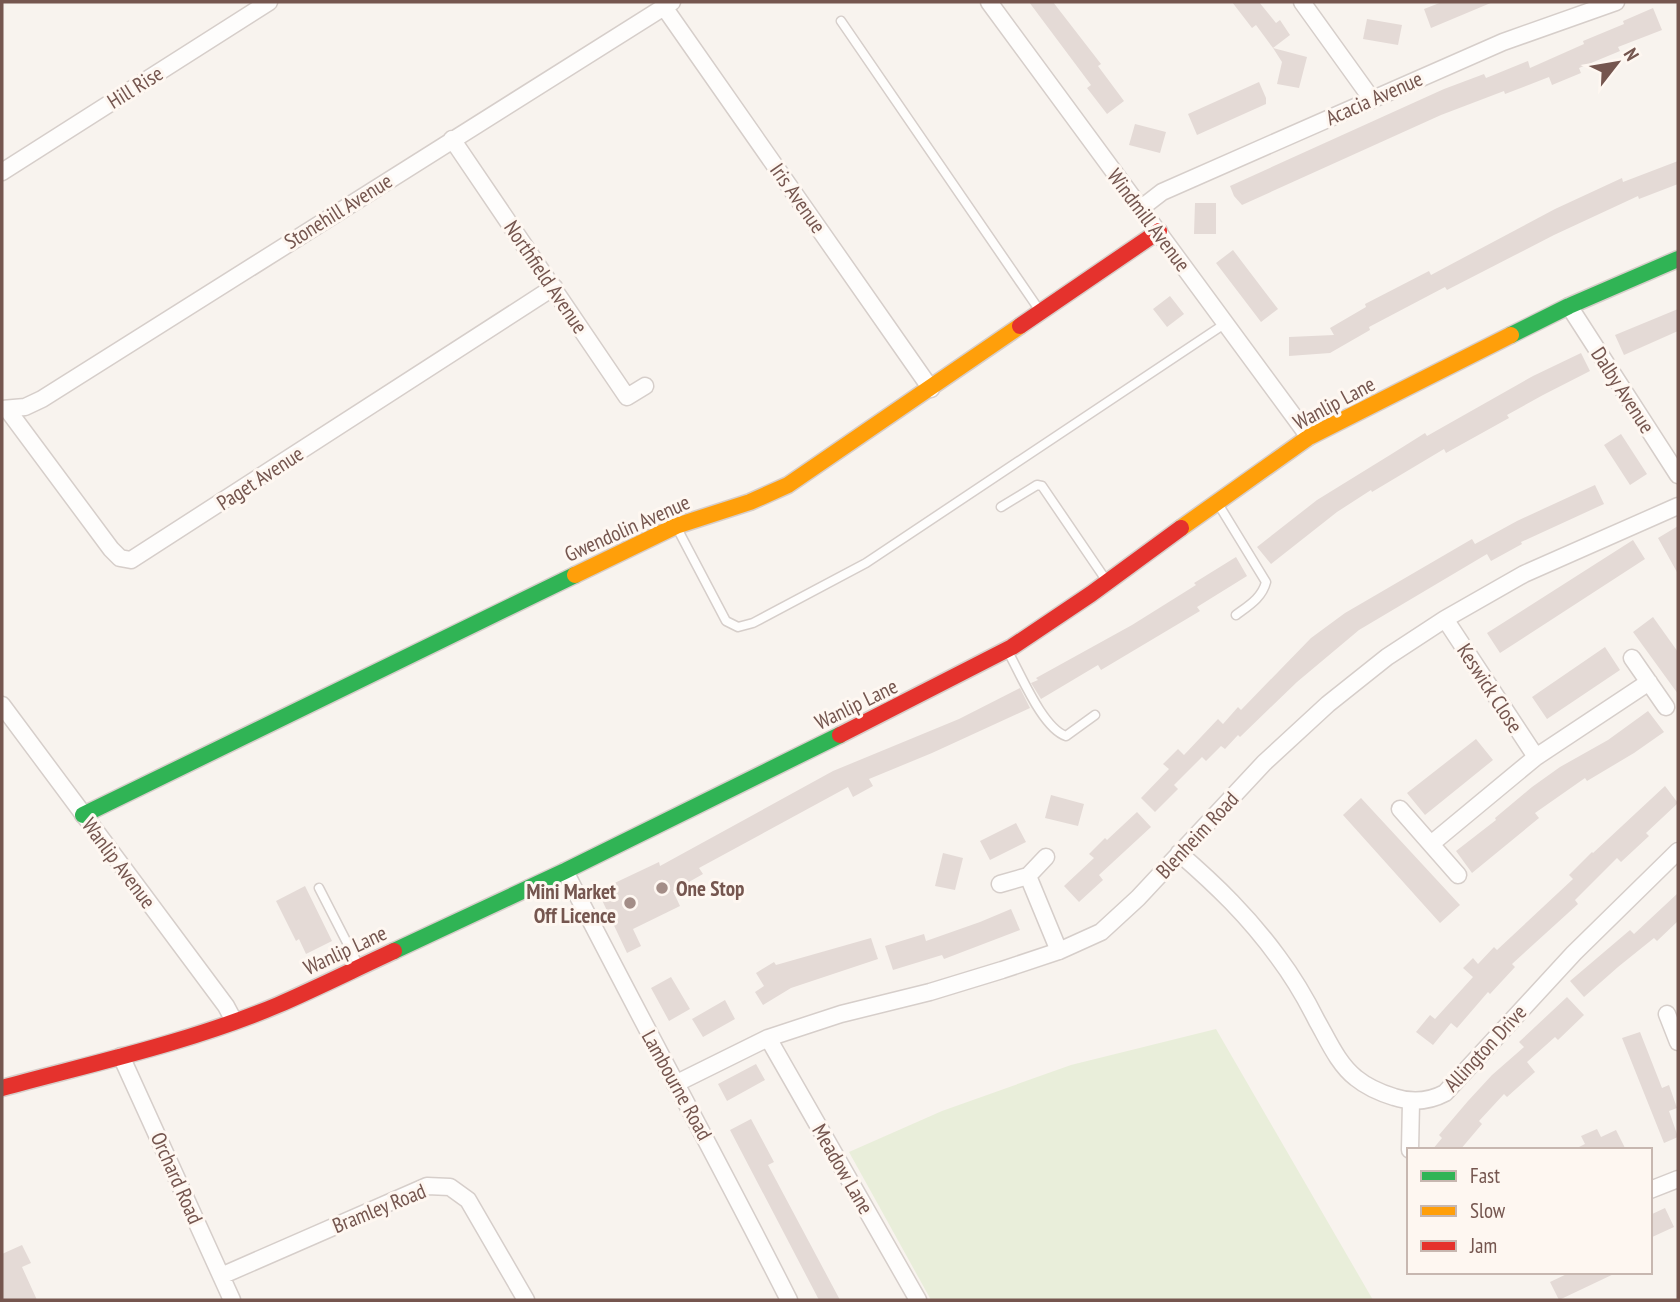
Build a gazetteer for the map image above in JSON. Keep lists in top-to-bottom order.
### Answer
{
  "streets": {
    "street": [
      "Hill Rise",
      "Acacia Avenue",
      "Iris Avenue",
      "Stonehill Avenue",
      "Windmill Avenue",
      "Northfield Avenue",
      "Dalby Avenue",
      "Wanlip Lane",
      "Paget Avenue",
      "Gwendolin Avenue",
      "Keswick Close",
      "Blenheim Road",
      "Wanlip Avenue",
      "Allington Drive",
      "Lambourne Road",
      "Meadow Lane",
      "Orchard Road",
      "Bramley Road"
    ]
  },
  "crossings": [
    ["Acacia Avenue", "Windmill Avenue"],
    ["Iris Avenue", "Stonehill Avenue"],
    ["Iris Avenue", "Gwendolin Avenue"],
    ["Stonehill Avenue", "Northfield Avenue"],
    ["Stonehill Avenue", "Paget Avenue"],
    ["Windmill Avenue", "Wanlip Lane"],
    ["Windmill Avenue", "Gwendolin Avenue"],
    ["Northfield Avenue", "Paget Avenue"],
    ["Dalby Avenue", "Wanlip Lane"],
    ["Wanlip Lane", "Wanlip Avenue"],
    ["Wanlip Lane", "Lambourne Road"],
    ["Wanlip Lane", "Orchard Road"],
    ["Gwendolin Avenue", "Wanlip Avenue"],
    ["Keswick Close", "Blenheim Road"],
    ["Blenheim Road", "Lambourne Road"],
    ["Blenheim Road", "Meadow Lane"],
    ["Orchard Road", "Bramley Road"]
  ],
  "places": ["One Stop", "Mini Market Off Licence"],
  "legend": ["Fast", "Slow", "Jam"],
  "north": "top right"
}
